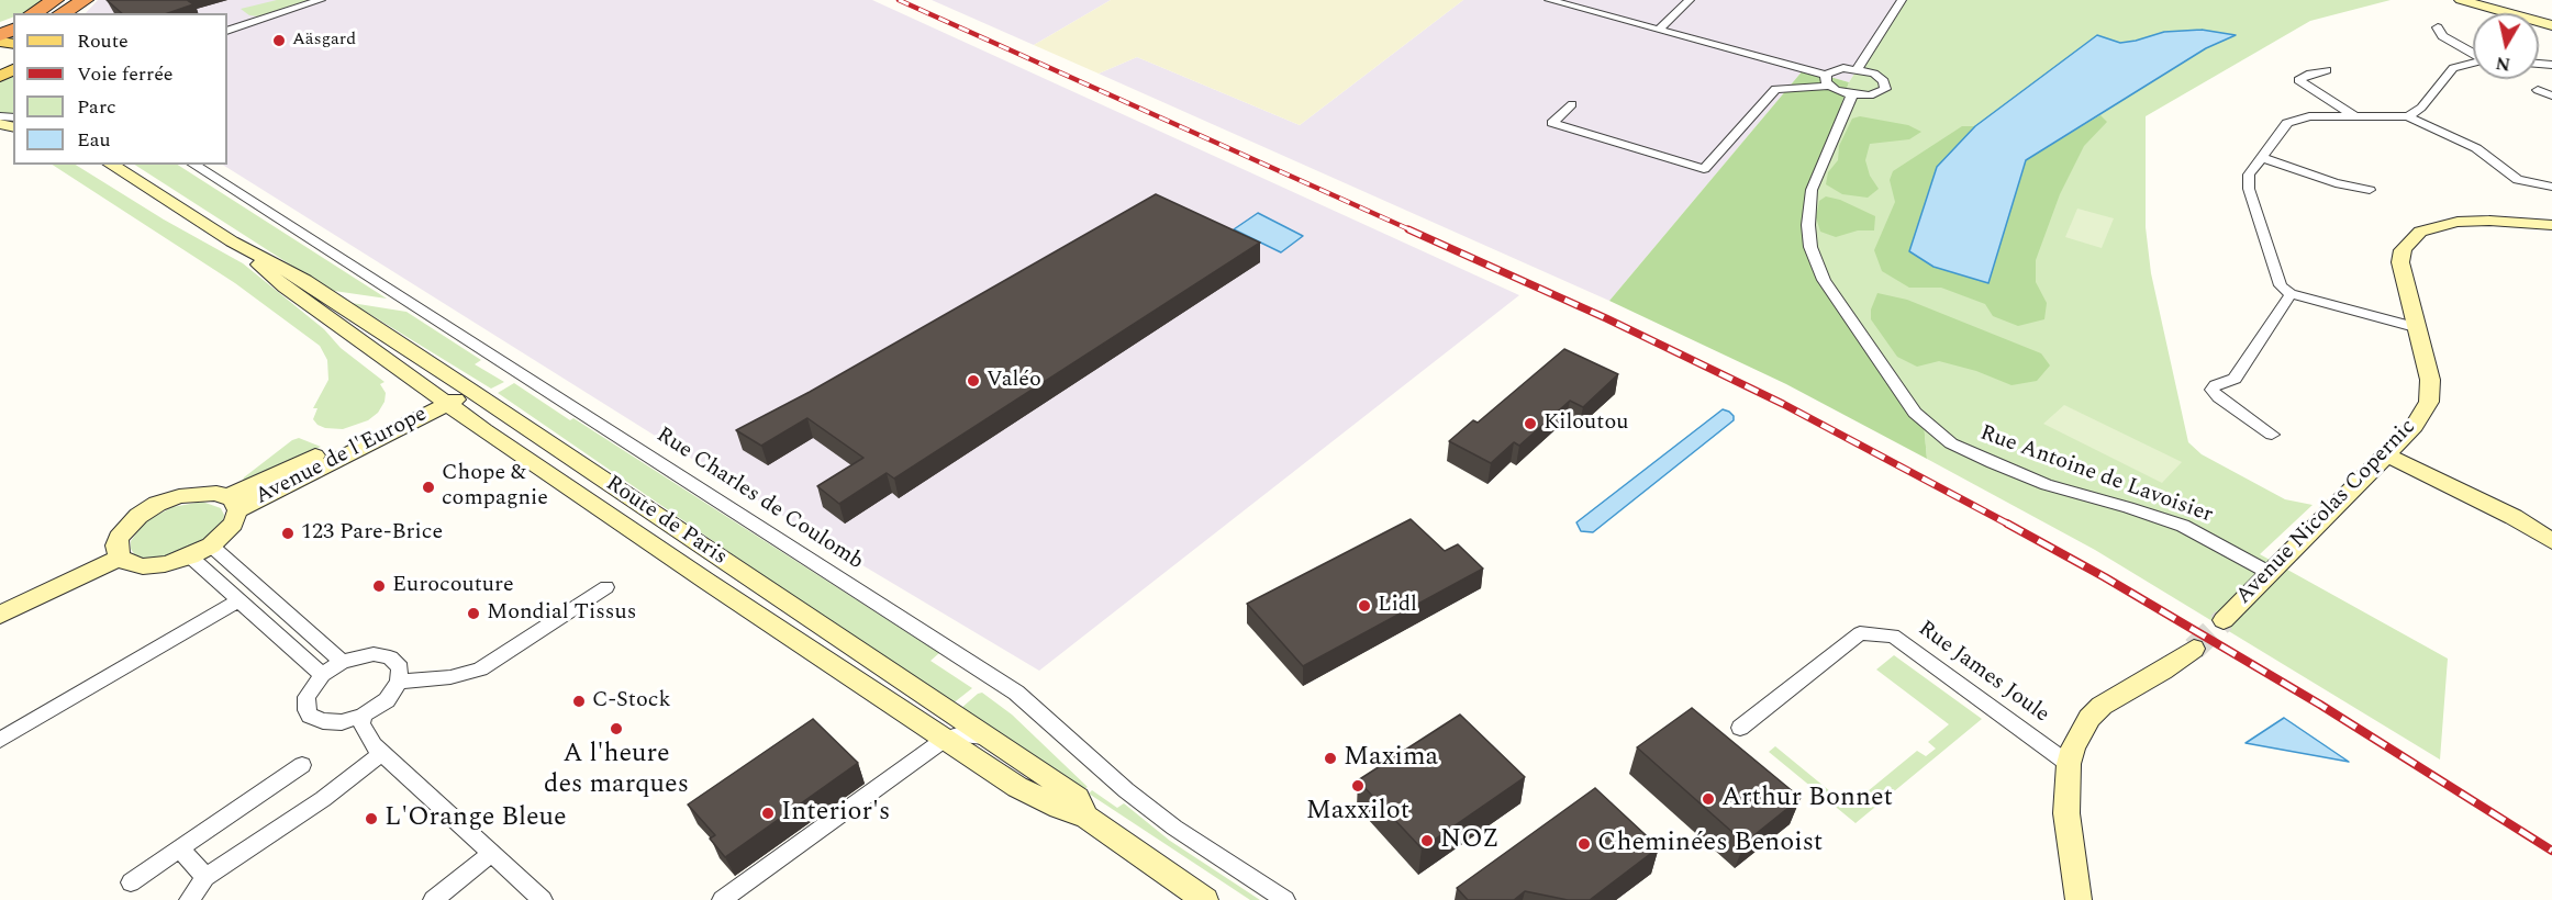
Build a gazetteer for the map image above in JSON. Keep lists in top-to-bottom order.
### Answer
{
  "streets": {
    "main road": ["Avenue de l'Europe", "Avenue Nicolas Copernic", "Route de Paris"],
    "street": ["Rue Antoine de Lavoisier", "Rue Charles de Coulomb", "Rue James Joule"]
  },
  "crossings": [
    ["Avenue de l'Europe", "Route de Paris"],
    ["Rue Antoine de Lavoisier", "Avenue Nicolas Copernic"]
  ],
  "places": [
    "Aäsgard",
    "Valéo",
    "Kiloutou",
    "Chope & compagnie",
    "123 Pare-Brice",
    "Eurocouture",
    "Lidl",
    "Mondial Tissus",
    "C-Stock",
    "A l'heure des marques",
    "Maxima",
    "Maxxilot",
    "Arthur Bonnet",
    "Interior's",
    "L'Orange Bleue",
    "NOZ",
    "Cheminées Benoist"
  ],
  "legend": [
    "Route",
    "Voie ferrée",
    "Parc",
    "Eau"
  ],
  "north": "bottom"
}
